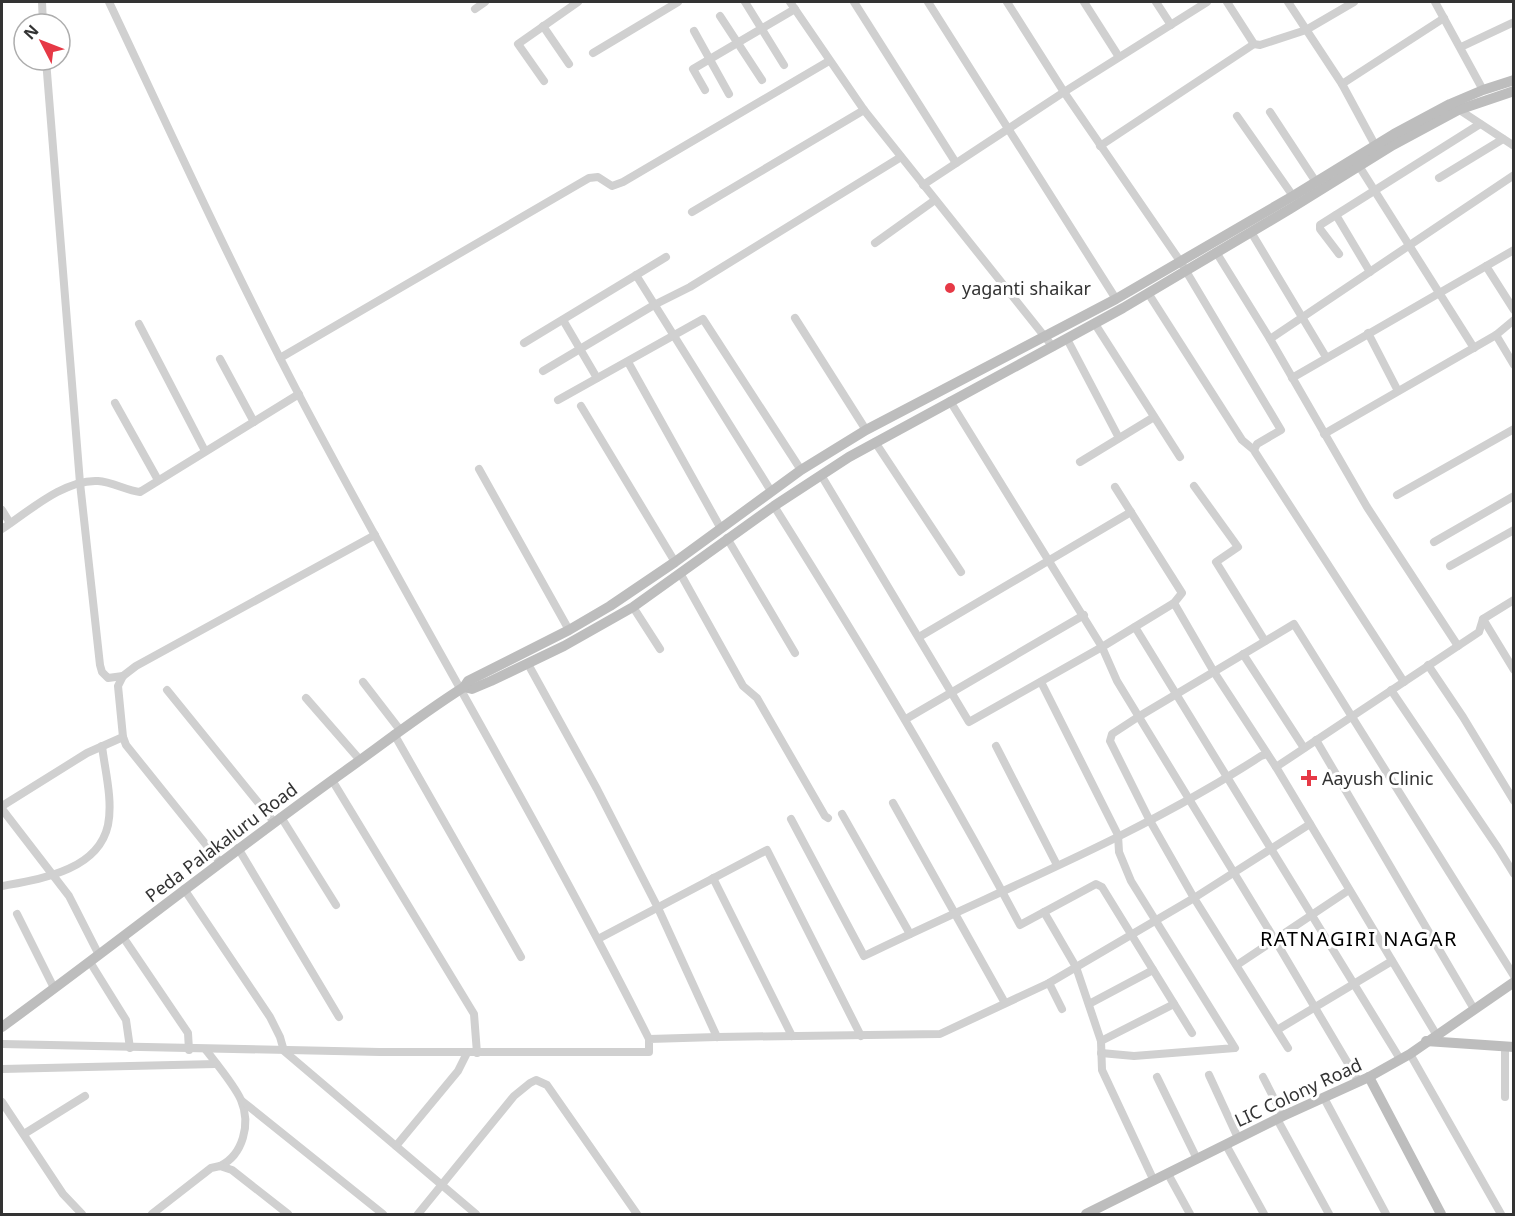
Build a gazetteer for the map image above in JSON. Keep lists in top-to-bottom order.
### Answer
{
  "streets": {
    "main road": ["Peda Palakaluru Road", "LIC Colony Road"]
  },
  "districts": ["RATNAGIRI NAGAR"],
  "places": {
    "other": ["yaganti shaikar"],
    "health": ["Aayush Clinic"]
  },
  "north": "top left"
}
